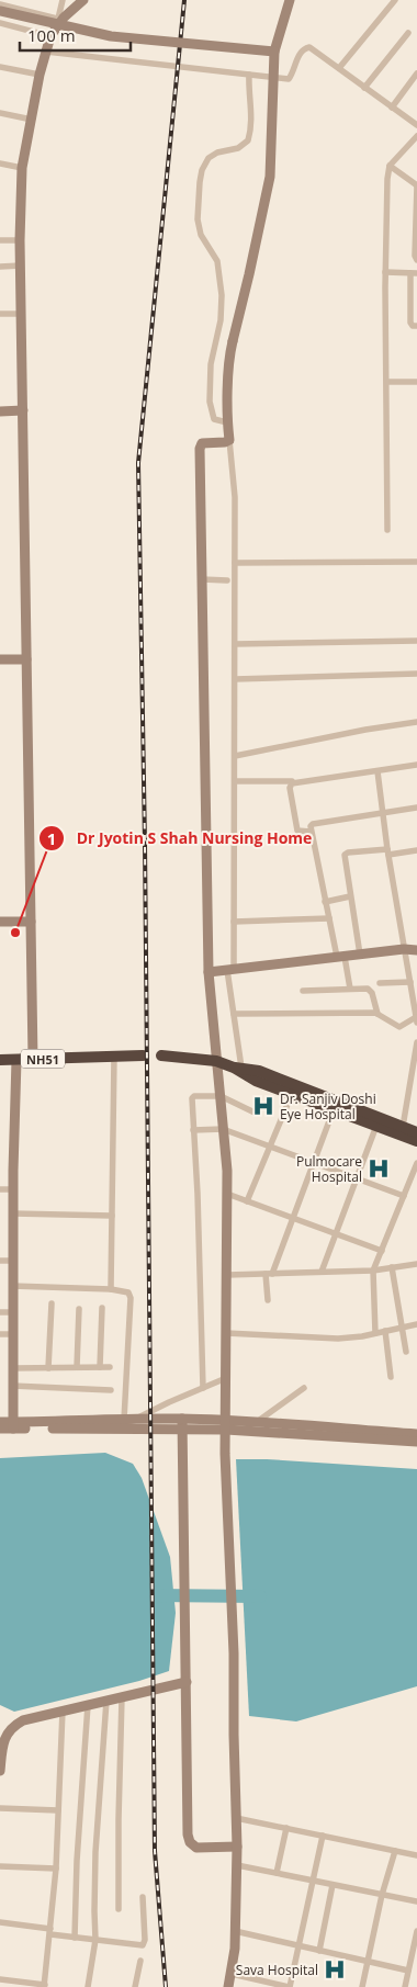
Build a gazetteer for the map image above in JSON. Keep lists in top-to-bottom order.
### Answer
{
  "streets": {
    "highway": ["NH51"]
  },
  "places": {
    "other": ["Dr Jyotin S Shah Nursing Home"],
    "hospital": ["Dr. Sanjiv Doshi Eye Hospital", "Pulmocare Hospital", "Sava Hospital"]
  },
  "scale_bar": "100 m"
}
